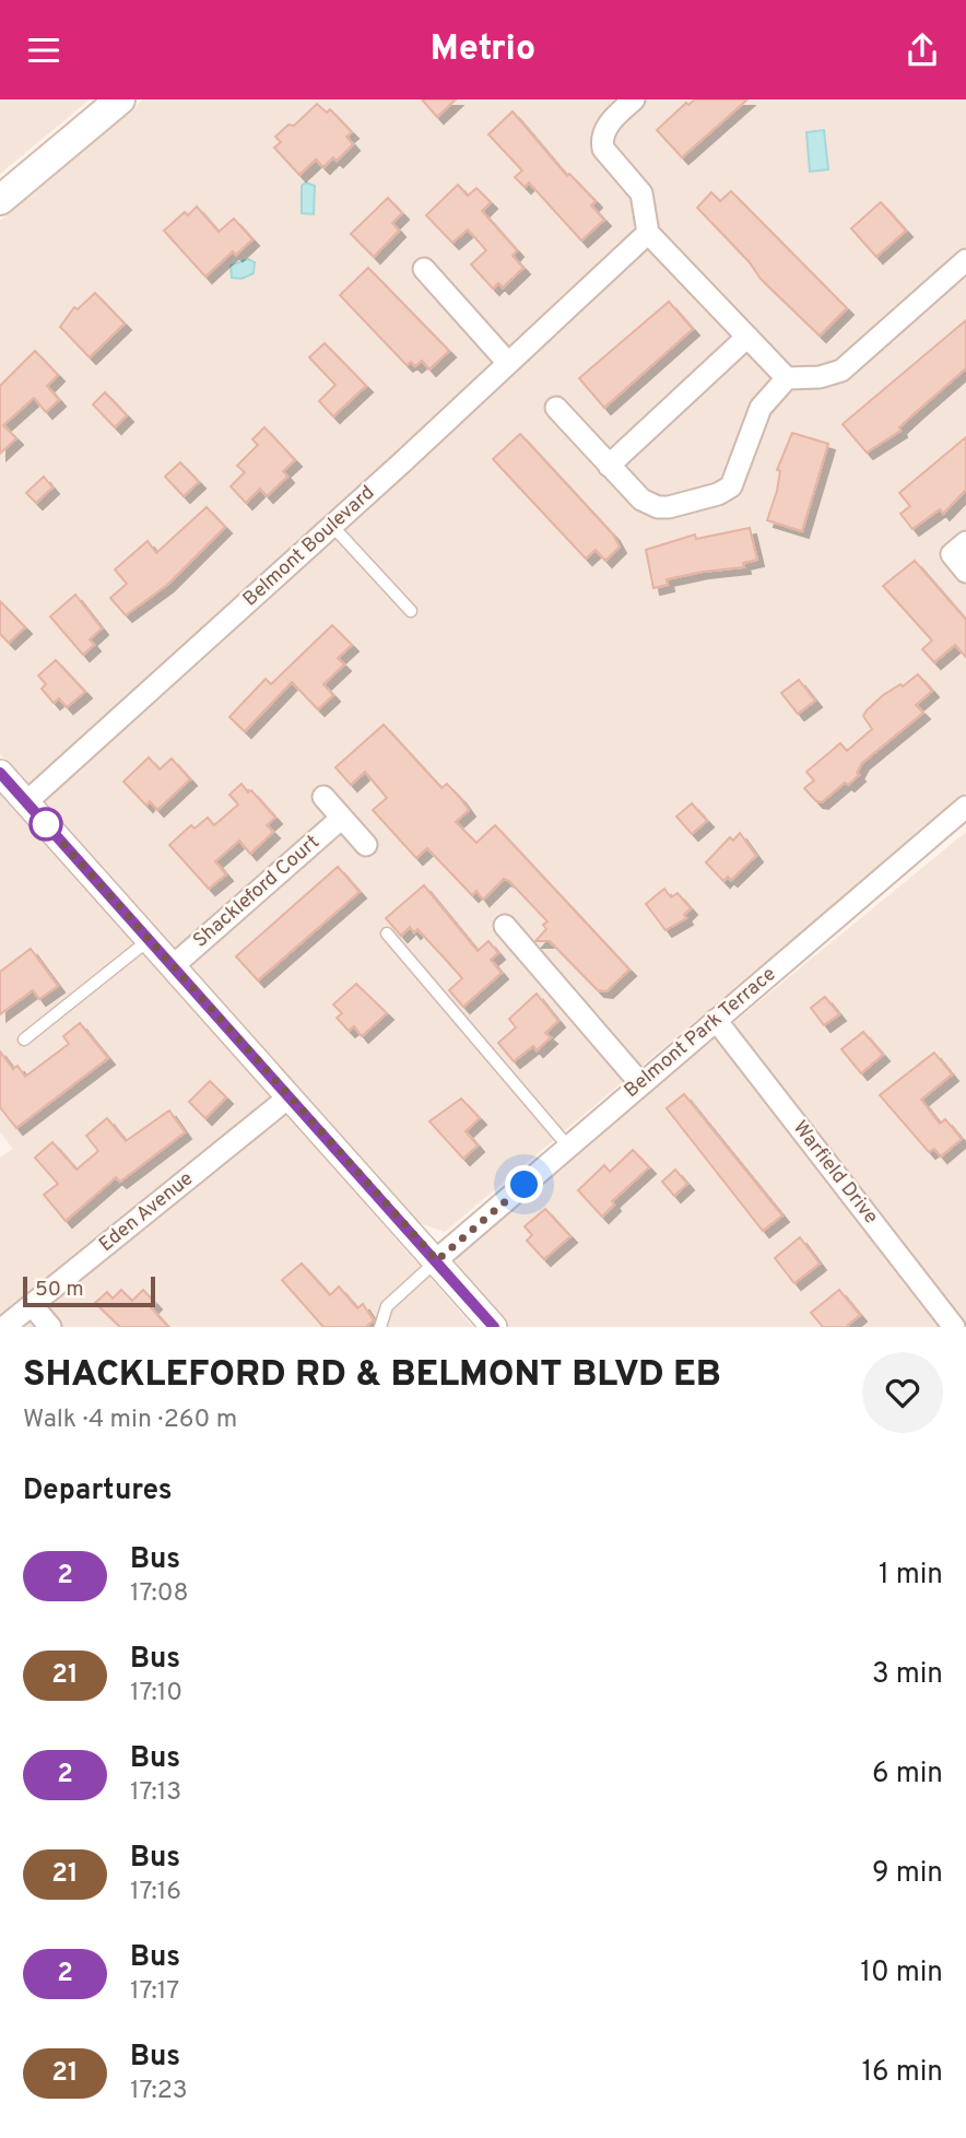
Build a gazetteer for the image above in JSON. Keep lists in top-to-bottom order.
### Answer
{
  "streets": {
    "street": [
      "Belmont Boulevard",
      "Shackleford Court",
      "Belmont Park Terrace",
      "Warfield Drive",
      "Eden Avenue"
    ]
  },
  "crossings": [
    ["Belmont Park Terrace", "Warfield Drive"]
  ],
  "lines": ["bus line 2"],
  "scale_bar": "50 m",
  "page": {
    "header": "Metrio",
    "scale": "50 m",
    "heading": [
      ["SHACKLEFORD RD & BELMONT BLVD EB", "Walk · 4 min · 260 m"],
      "Departures"
    ],
    "list": [
      {
        "mark": "2",
        "name": "Bus",
        "note": "17:08",
        "value": "1 min"
      },
      {
        "mark": "21",
        "name": "Bus",
        "note": "17:10",
        "value": "3 min"
      },
      {
        "mark": "2",
        "name": "Bus",
        "note": "17:13",
        "value": "6 min"
      },
      {
        "mark": "21",
        "name": "Bus",
        "note": "17:16",
        "value": "9 min"
      },
      {
        "mark": "2",
        "name": "Bus",
        "note": "17:17",
        "value": "10 min"
      },
      {
        "mark": "21",
        "name": "Bus",
        "note": "17:23",
        "value": "16 min"
      }
    ]
  }
}
